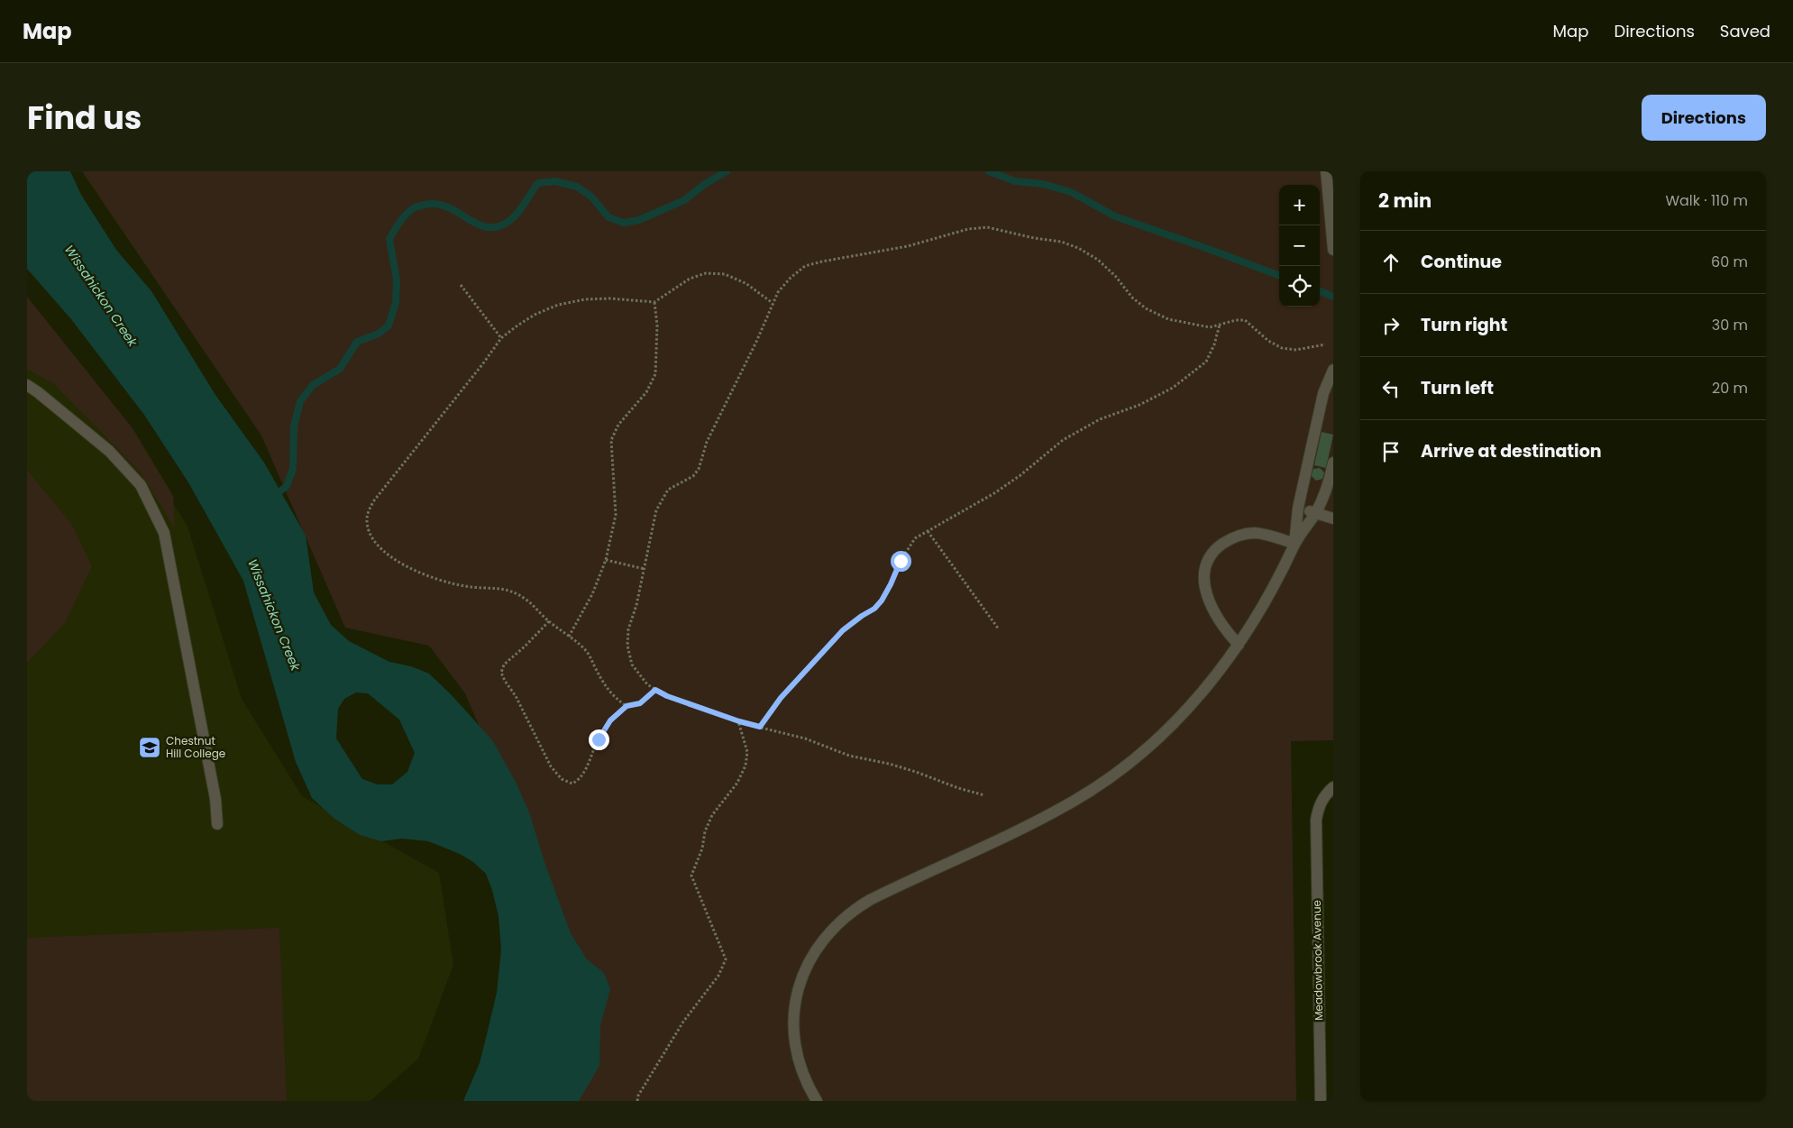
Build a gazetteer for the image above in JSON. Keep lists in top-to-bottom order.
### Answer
{
  "streets": {
    "street": ["Meadowbrook Avenue"]
  },
  "water": ["Wissahickon Creek"],
  "places": {
    "school or university": ["Chestnut Hill College"]
  },
  "page": {
    "header": "Map",
    "nav": ["Map", "Directions", "Saved"],
    "title": "Find us",
    "buttons": "Directions",
    "heading": ["2 min", "Walk · 110 m"],
    "map_buttons": ["+", "−"],
    "list": [
      ["Continue", "60 m"],
      ["Turn right", "30 m"],
      ["Turn left", "20 m"],
      "Arrive at destination"
    ]
  }
}
